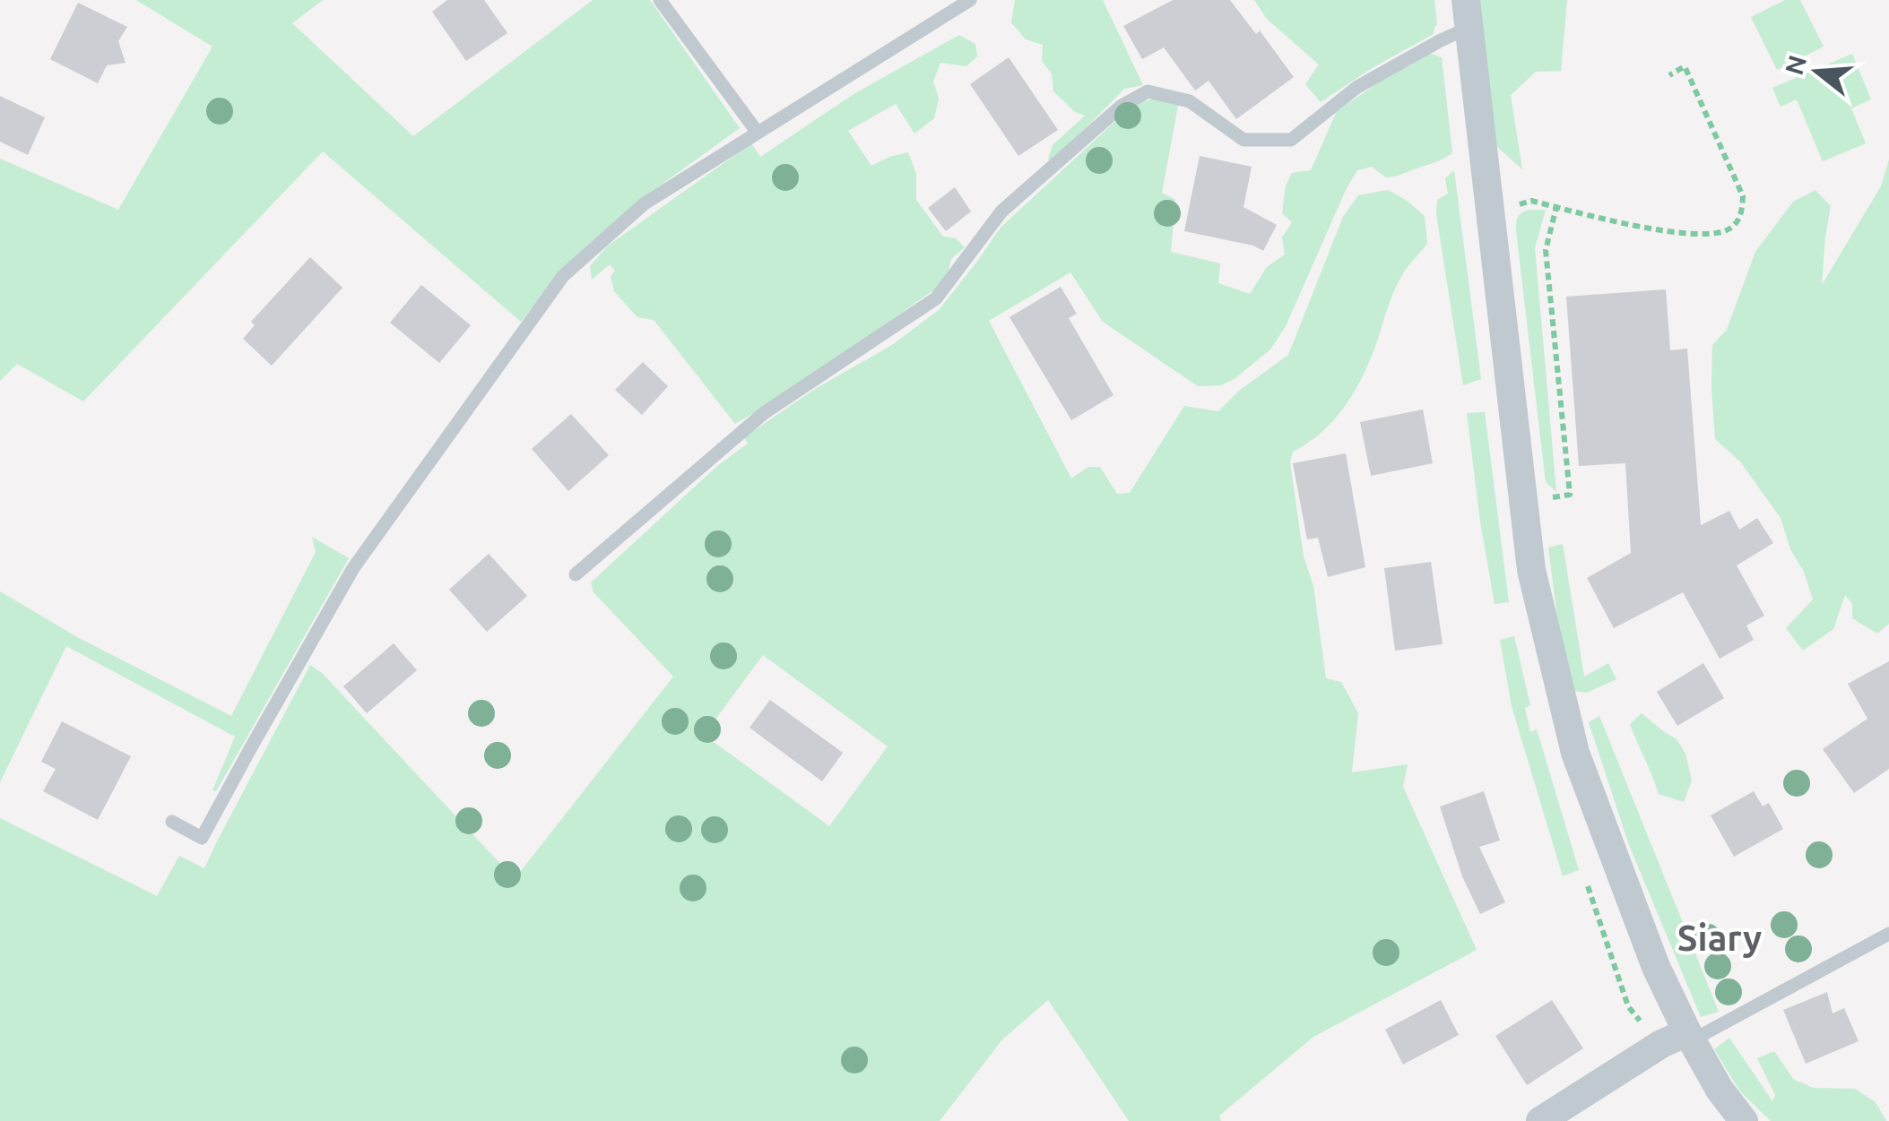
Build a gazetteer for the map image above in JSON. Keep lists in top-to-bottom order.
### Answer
{
  "districts": ["Siary"],
  "north": "left"
}
